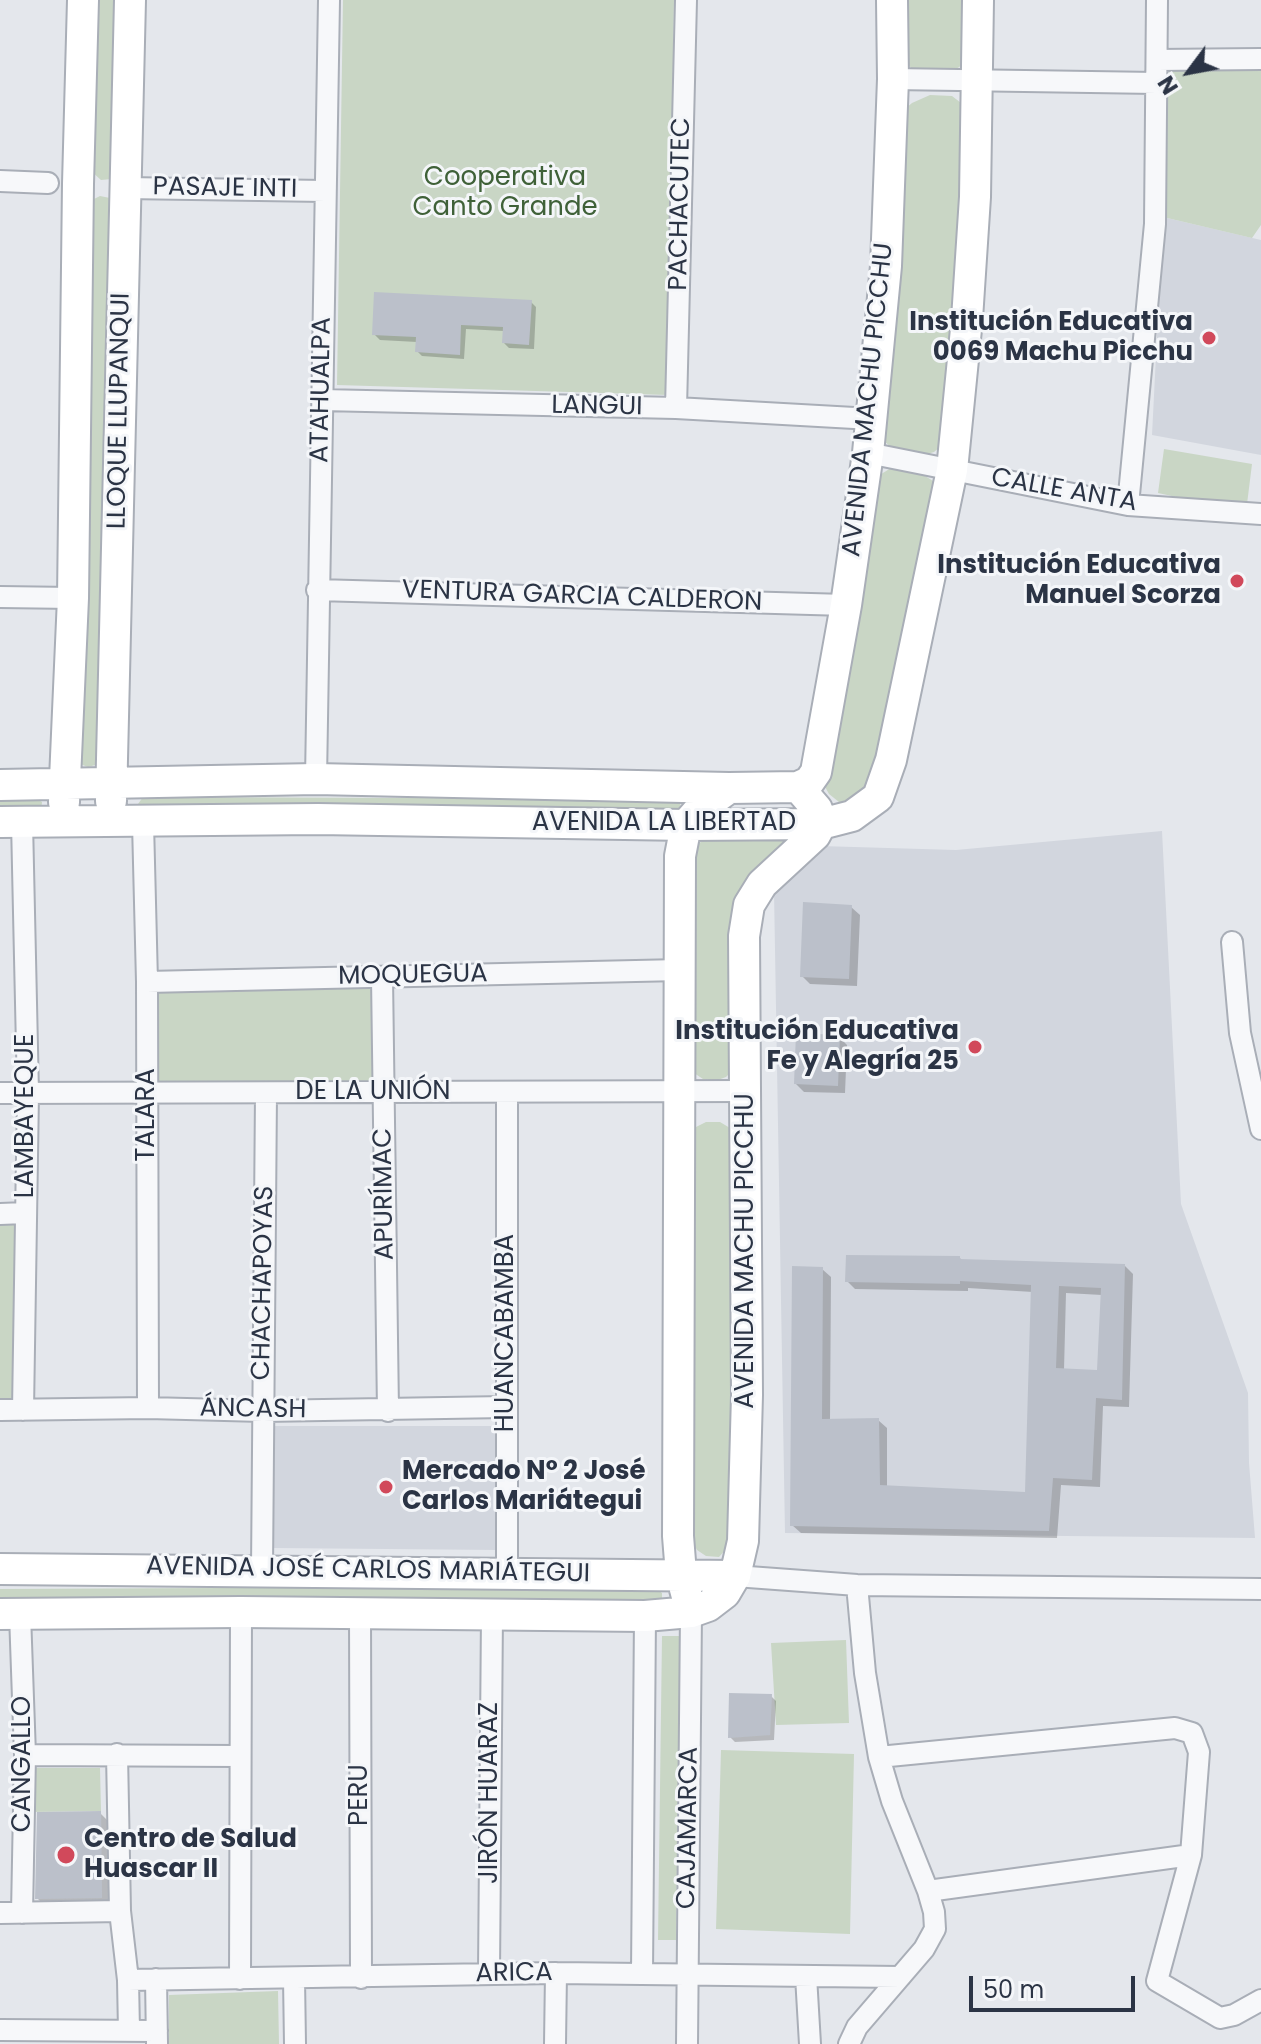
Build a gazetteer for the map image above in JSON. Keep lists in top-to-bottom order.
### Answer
{
  "streets": {
    "street": [
      "PASAJE INTI",
      "PACHACUTEC",
      "ATAHUALPA",
      "AVENIDA MACHU PICCHU",
      "LANGUI",
      "LLOQUE LLUPANQUI",
      "CALLE ANTA",
      "VENTURA GARCIA CALDERON",
      "AVENIDA LA LIBERTAD",
      "MOQUEGUA",
      "DE LA UNIÓN",
      "TALARA",
      "LAMBAYEQUE",
      "APURÍMAC",
      "CHACHAPOYAS",
      "HUANCABAMBA",
      "ÁNCASH",
      "AVENIDA JOSÉ CARLOS MARIÁTEGUI",
      "CANGALLO",
      "JIRÓN HUARAZ",
      "PERU",
      "CAJAMARCA",
      "ARICA"
    ]
  },
  "crossings": [
    ["PASAJE INTI", "ATAHUALPA"],
    ["PASAJE INTI", "LLOQUE LLUPANQUI"],
    ["PACHACUTEC", "LANGUI"],
    ["ATAHUALPA", "LANGUI"],
    ["ATAHUALPA", "VENTURA GARCIA CALDERON"],
    ["ATAHUALPA", "AVENIDA LA LIBERTAD"],
    ["AVENIDA MACHU PICCHU", "LANGUI"],
    ["AVENIDA MACHU PICCHU", "CALLE ANTA"],
    ["AVENIDA MACHU PICCHU", "VENTURA GARCIA CALDERON"],
    ["AVENIDA MACHU PICCHU", "AVENIDA LA LIBERTAD"],
    ["AVENIDA MACHU PICCHU", "DE LA UNIÓN"],
    ["AVENIDA MACHU PICCHU", "AVENIDA JOSÉ CARLOS MARIÁTEGUI"],
    ["AVENIDA MACHU PICCHU", "CAJAMARCA"],
    ["LLOQUE LLUPANQUI", "AVENIDA LA LIBERTAD"],
    ["AVENIDA LA LIBERTAD", "TALARA"],
    ["AVENIDA LA LIBERTAD", "LAMBAYEQUE"],
    ["MOQUEGUA", "TALARA"],
    ["MOQUEGUA", "APURÍMAC"],
    ["DE LA UNIÓN", "TALARA"],
    ["DE LA UNIÓN", "LAMBAYEQUE"],
    ["DE LA UNIÓN", "APURÍMAC"],
    ["DE LA UNIÓN", "CHACHAPOYAS"],
    ["DE LA UNIÓN", "HUANCABAMBA"],
    ["TALARA", "ÁNCASH"],
    ["LAMBAYEQUE", "ÁNCASH"],
    ["APURÍMAC", "ÁNCASH"],
    ["CHACHAPOYAS", "ÁNCASH"],
    ["CHACHAPOYAS", "AVENIDA JOSÉ CARLOS MARIÁTEGUI"],
    ["HUANCABAMBA", "ÁNCASH"],
    ["HUANCABAMBA", "AVENIDA JOSÉ CARLOS MARIÁTEGUI"],
    ["AVENIDA JOSÉ CARLOS MARIÁTEGUI", "CANGALLO"],
    ["AVENIDA JOSÉ CARLOS MARIÁTEGUI", "JIRÓN HUARAZ"],
    ["AVENIDA JOSÉ CARLOS MARIÁTEGUI", "PERU"],
    ["AVENIDA JOSÉ CARLOS MARIÁTEGUI", "CAJAMARCA"],
    ["JIRÓN HUARAZ", "ARICA"],
    ["PERU", "ARICA"],
    ["CAJAMARCA", "ARICA"]
  ],
  "parks": ["Cooperativa Canto Grande"],
  "places": [
    "Institución Educativa 0069 Machu Picchu",
    "Institución Educativa Manuel Scorza",
    "Institución Educativa Fe y Alegría 25",
    "Mercado Nº 2 José Carlos Mariátegui",
    "Centro de Salud Huascar II"
  ],
  "scale_bar": "50 m",
  "north": "bottom left"
}
